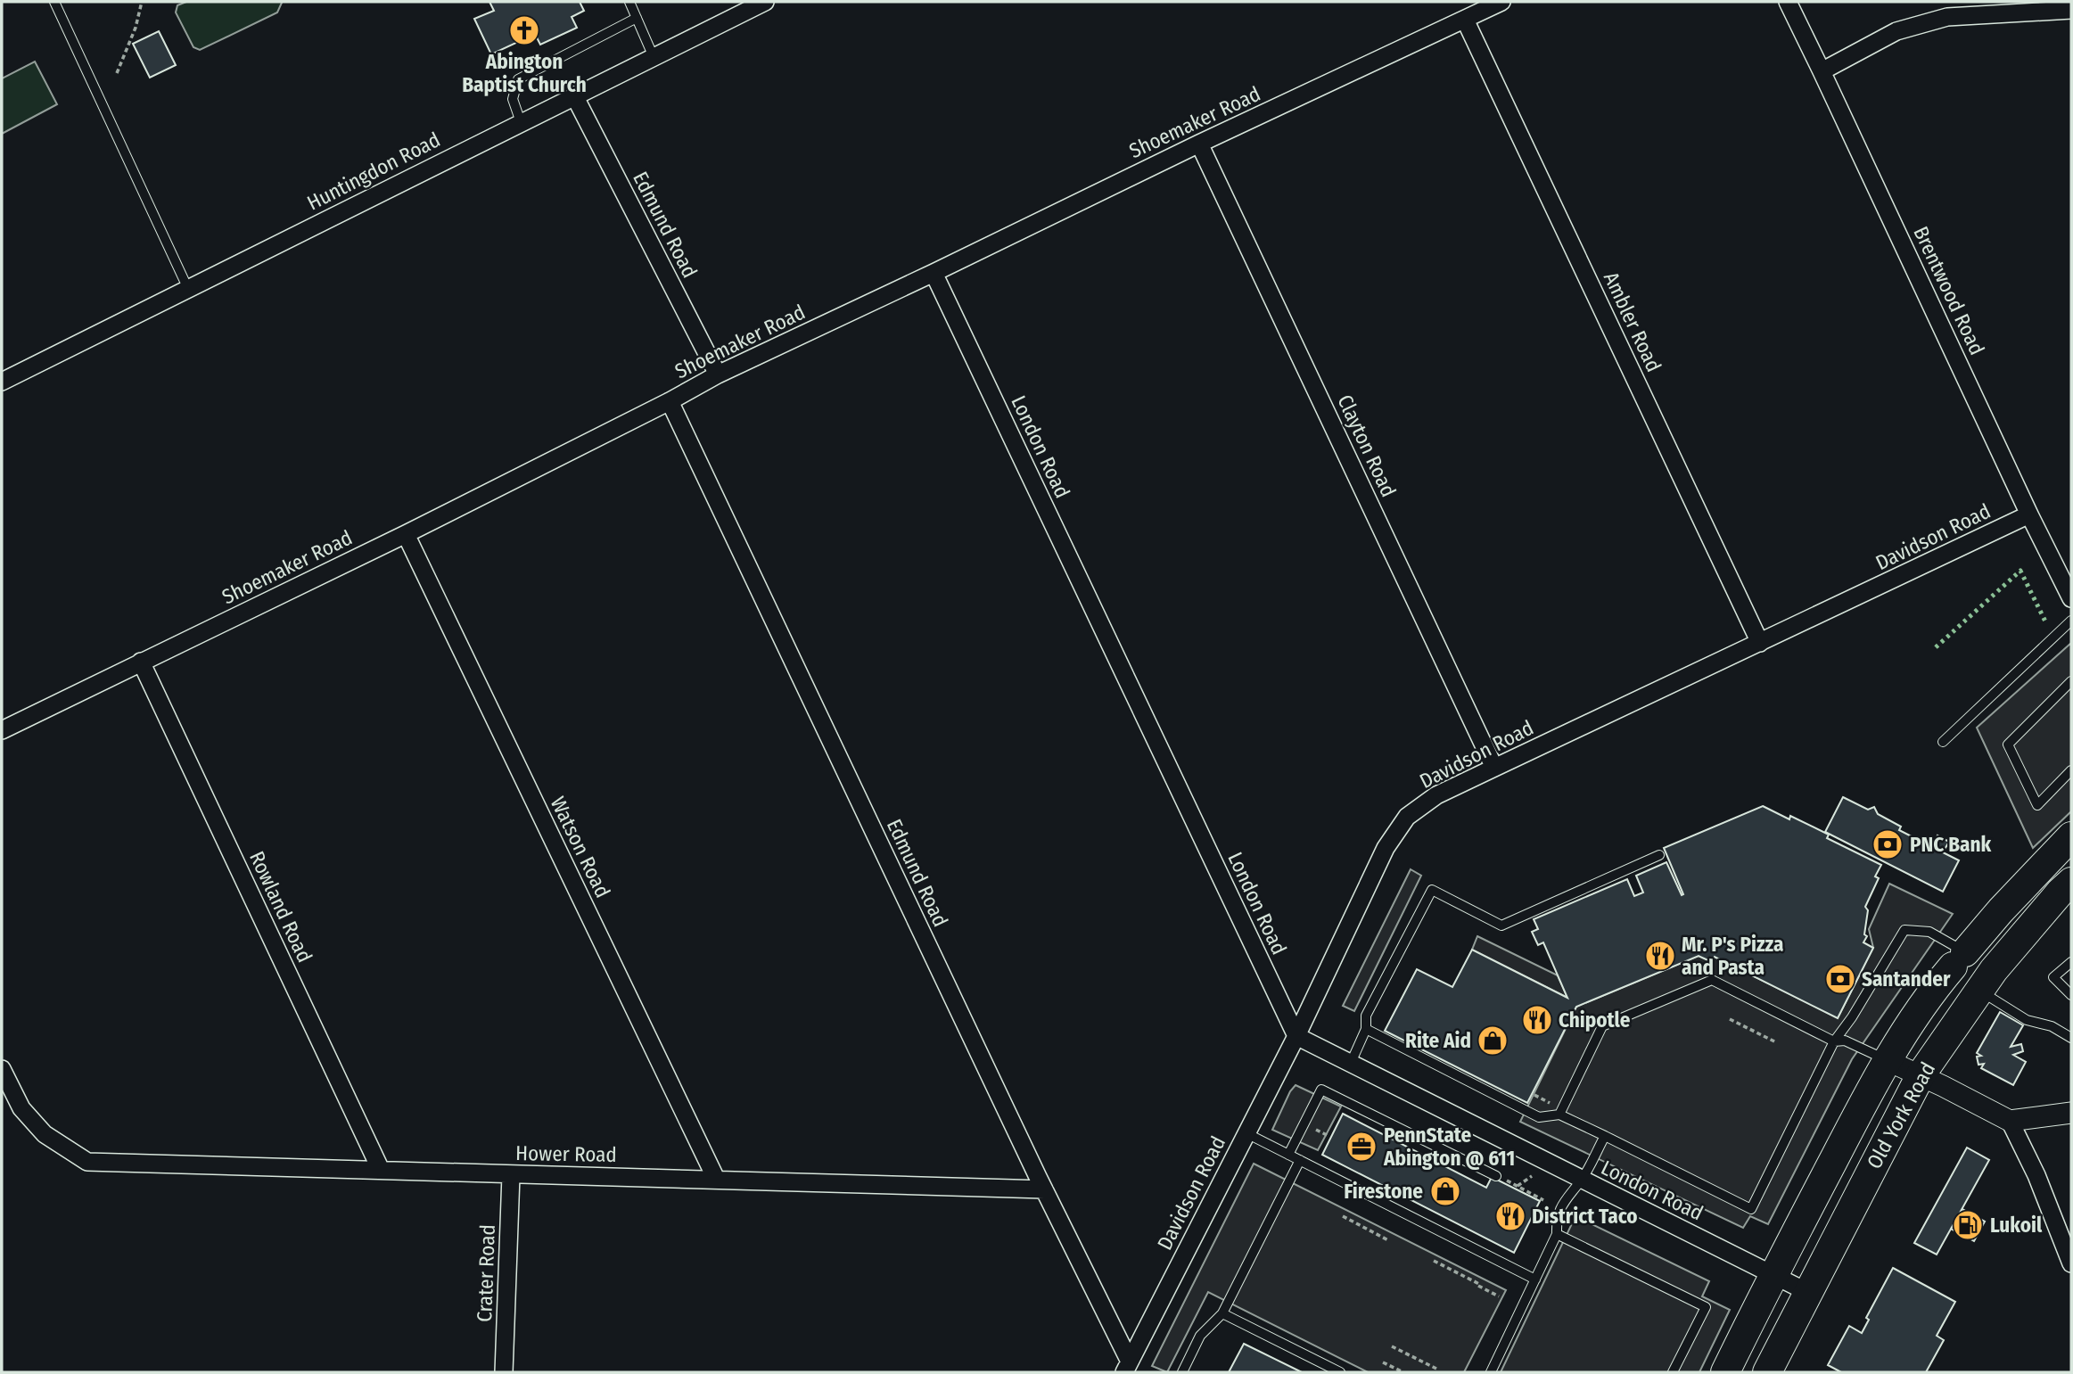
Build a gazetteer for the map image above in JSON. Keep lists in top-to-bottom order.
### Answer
{
  "streets": {
    "highway": ["Old York Road"],
    "street": [
      "Shoemaker Road",
      "Huntingdon Road",
      "Edmund Road",
      "Brentwood Road",
      "Ambler Road",
      "Clayton Road",
      "London Road",
      "Davidson Road",
      "Watson Road",
      "Rowland Road",
      "Hower Road",
      "Crater Road"
    ]
  },
  "crossings": [
    ["Shoemaker Road", "Edmund Road"],
    ["Shoemaker Road", "Ambler Road"],
    ["Shoemaker Road", "Clayton Road"],
    ["Shoemaker Road", "London Road"],
    ["Shoemaker Road", "Watson Road"],
    ["Shoemaker Road", "Rowland Road"],
    ["Huntingdon Road", "Edmund Road"],
    ["Edmund Road", "Davidson Road"],
    ["Edmund Road", "Hower Road"],
    ["Brentwood Road", "Davidson Road"],
    ["Ambler Road", "Davidson Road"],
    ["Clayton Road", "Davidson Road"],
    ["London Road", "Davidson Road"],
    ["London Road", "Old York Road"],
    ["Watson Road", "Hower Road"],
    ["Rowland Road", "Hower Road"],
    ["Hower Road", "Crater Road"]
  ],
  "places": {
    "church": ["Abington Baptist Church"],
    "bank": ["PNC Bank", "Santander"],
    "restaurant": ["Mr. P's Pizza and Pasta", "Chipotle", "District Taco"],
    "shop": ["Rite Aid", "Firestone"],
    "office": ["PennState Abington @ 611"],
    "fuel station": ["Lukoil"]
  }
}
